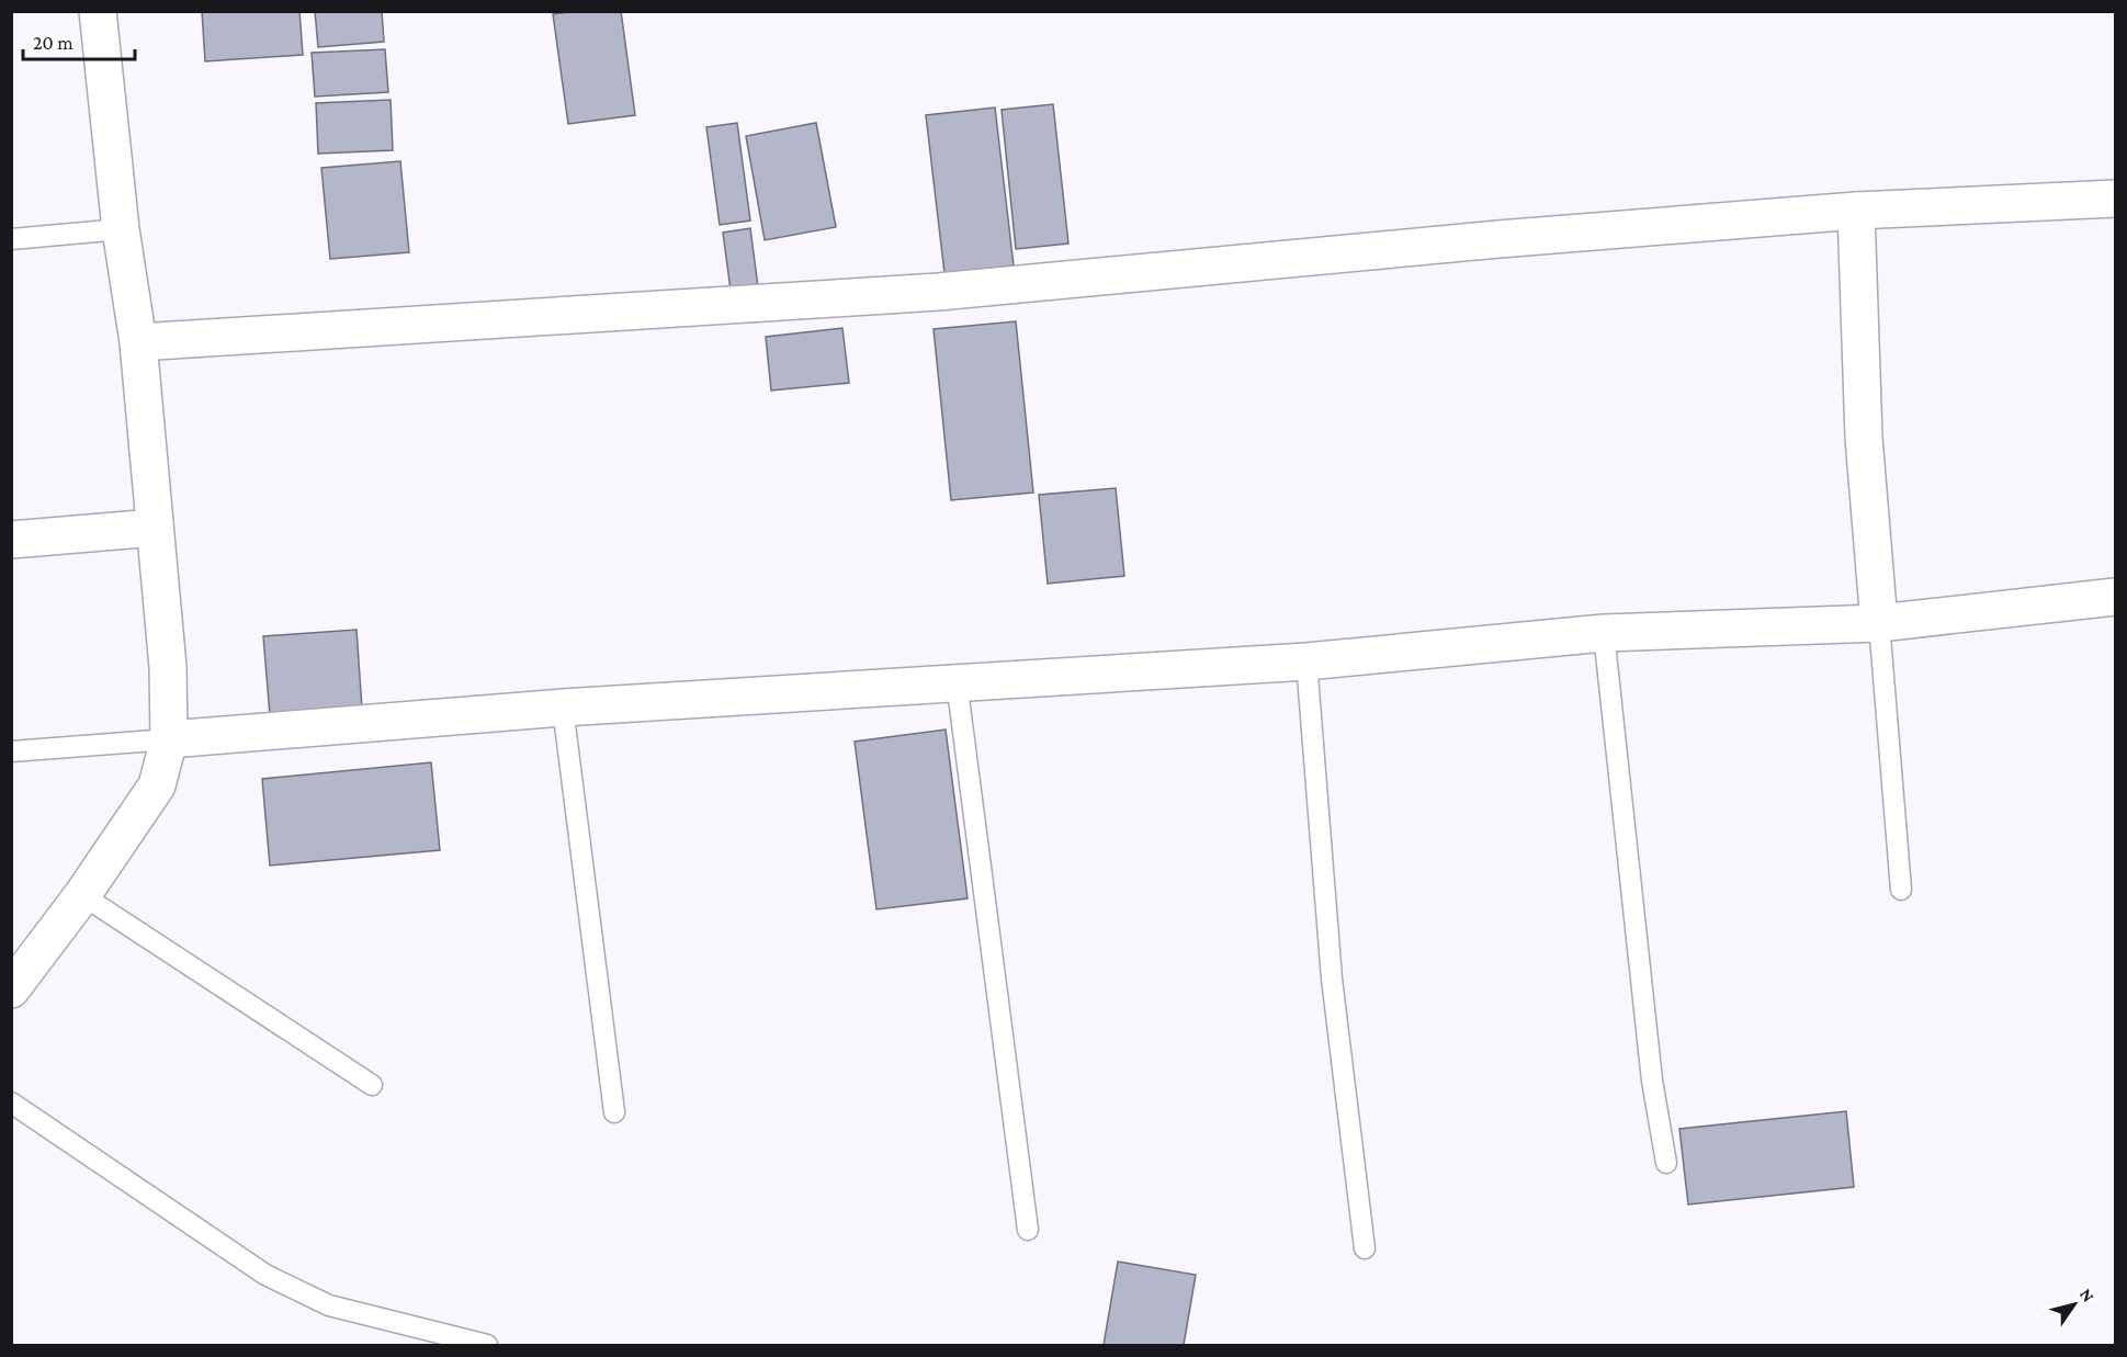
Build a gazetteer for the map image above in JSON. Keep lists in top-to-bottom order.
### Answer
{
  "scale_bar": "20 m",
  "north": "top right"
}
